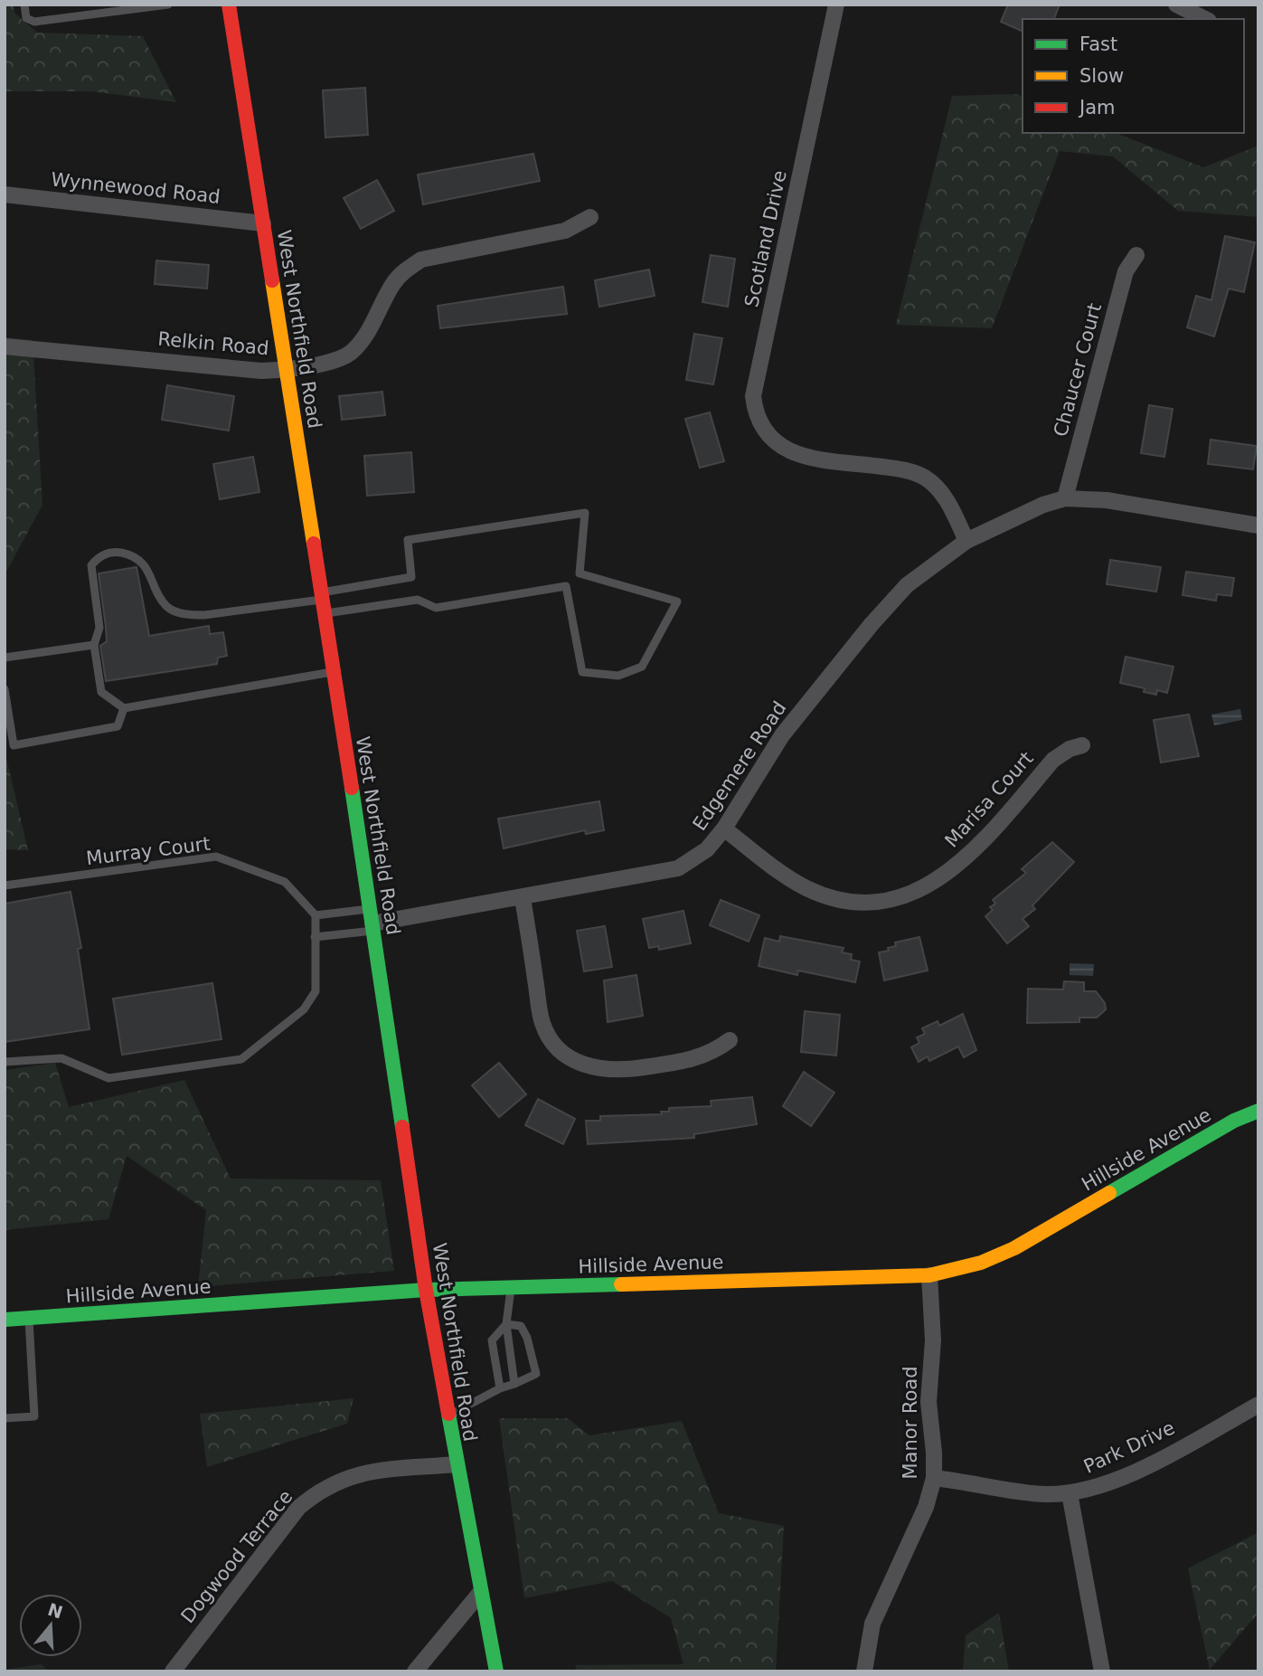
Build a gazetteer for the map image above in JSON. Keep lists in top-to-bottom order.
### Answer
{
  "streets": {
    "main road": ["West Northfield Road", "Hillside Avenue"],
    "street": [
      "Wynnewood Road",
      "Scotland Drive",
      "Relkin Road",
      "Chaucer Court",
      "Edgemere Road",
      "Marisa Court",
      "Manor Road",
      "Park Drive",
      "Dogwood Terrace"
    ],
    "lane": ["Murray Court"]
  },
  "crossings": [
    ["Wynnewood Road", "West Northfield Road"],
    ["Scotland Drive", "Edgemere Road"],
    ["West Northfield Road", "Relkin Road"],
    ["West Northfield Road", "Edgemere Road"],
    ["West Northfield Road", "Hillside Avenue"],
    ["West Northfield Road", "Dogwood Terrace"],
    ["Chaucer Court", "Edgemere Road"],
    ["Edgemere Road", "Marisa Court"],
    ["Hillside Avenue", "Manor Road"],
    ["Manor Road", "Park Drive"]
  ],
  "legend": ["Fast", "Slow", "Jam"],
  "north": "top"
}
